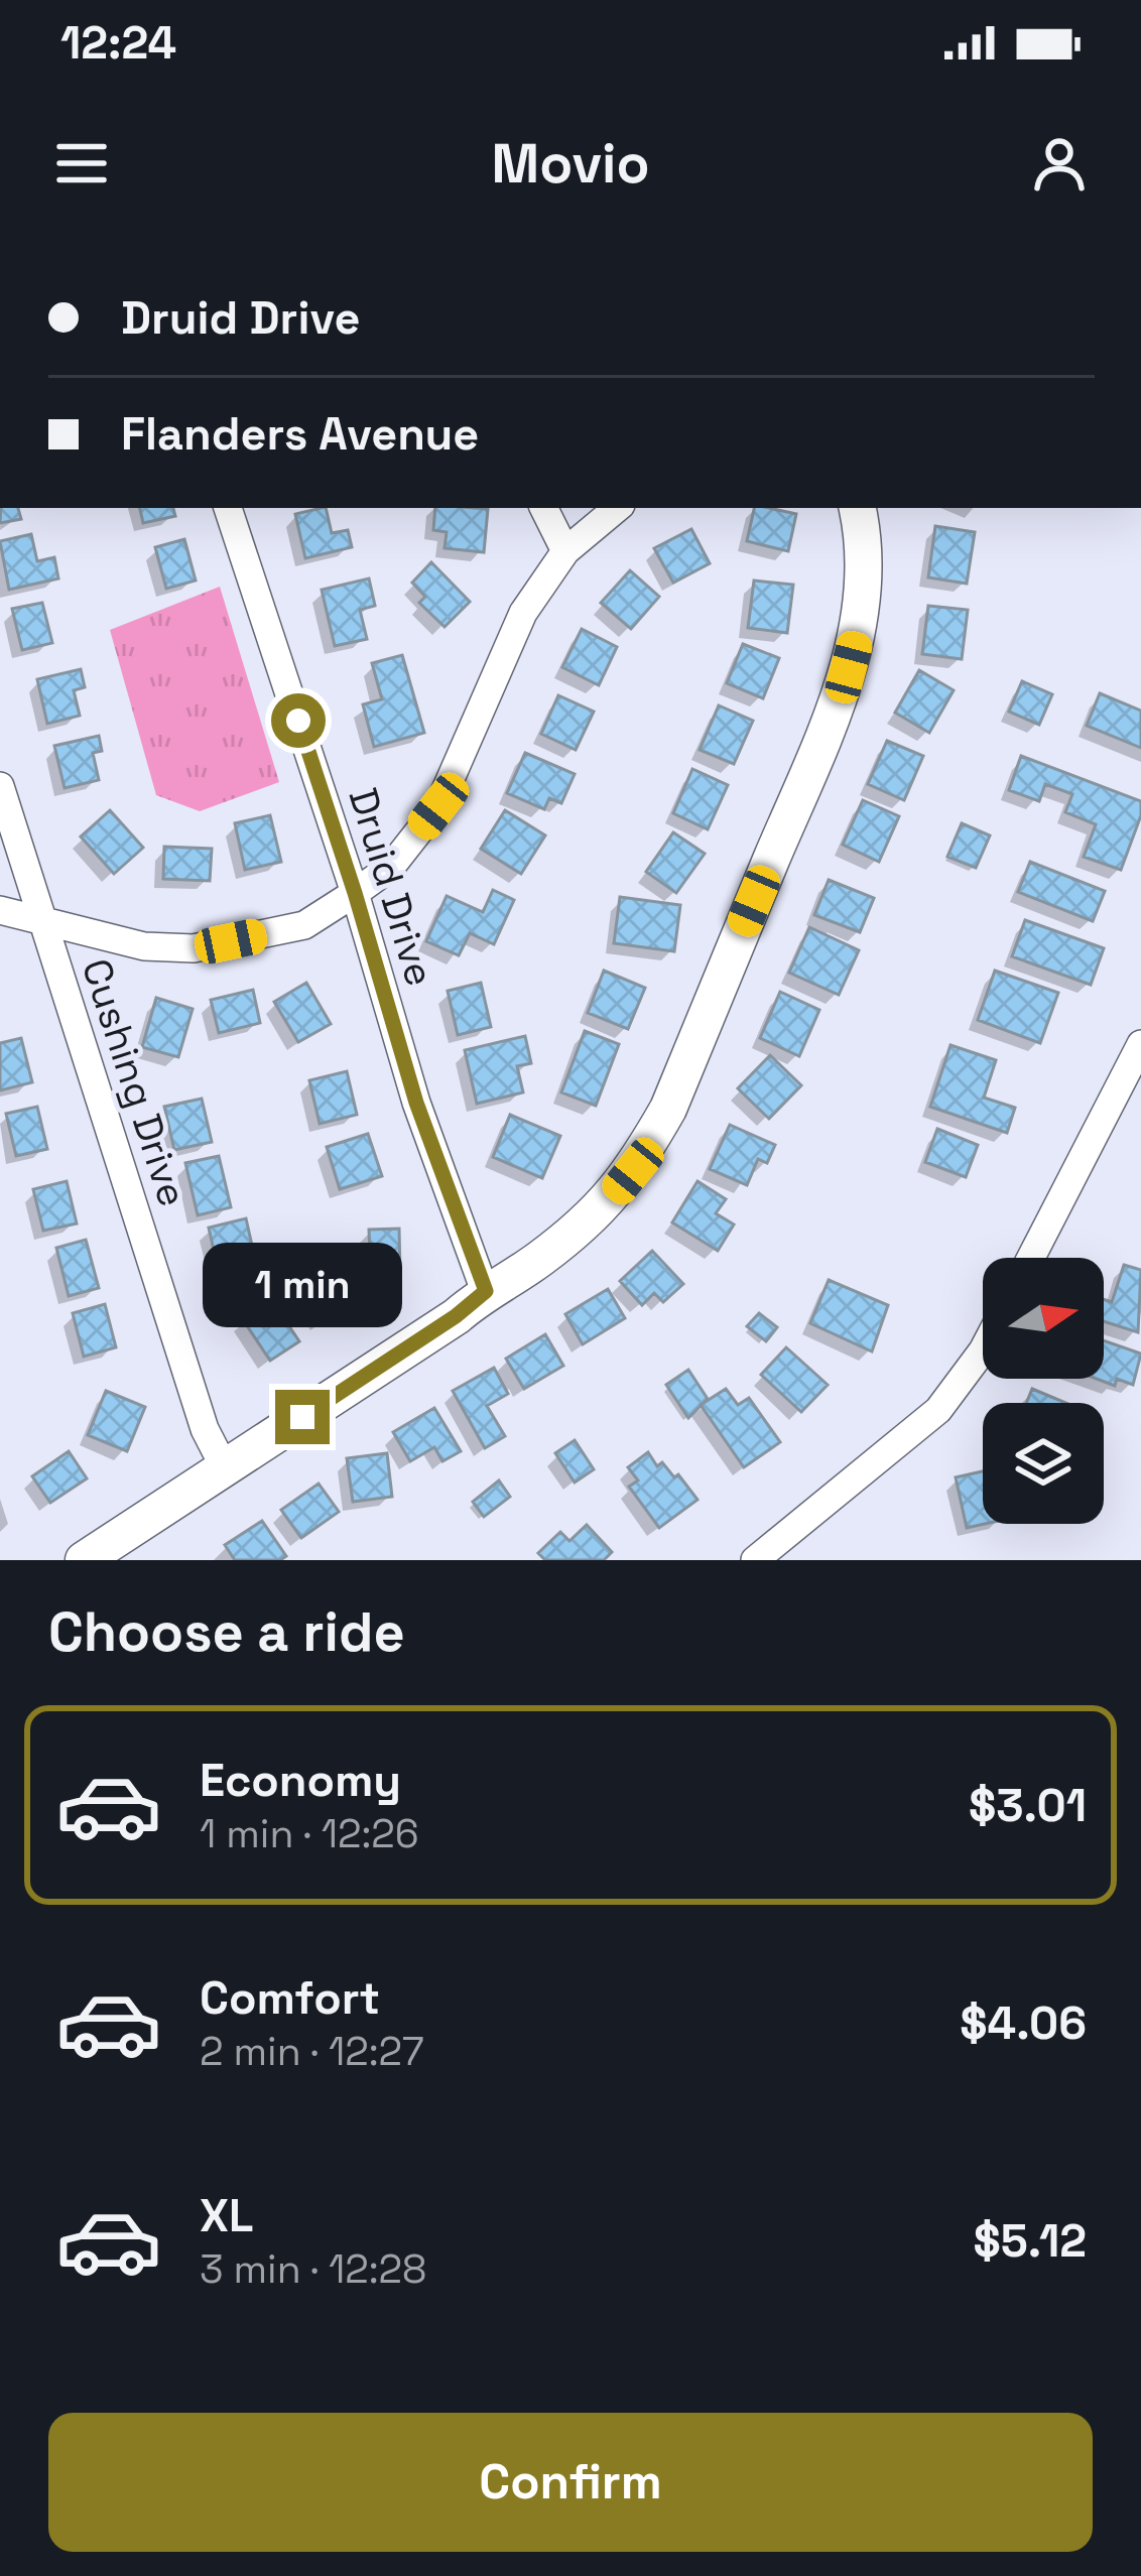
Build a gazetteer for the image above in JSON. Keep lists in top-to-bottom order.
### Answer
{
  "streets": {
    "street": ["Druid Drive", "Cushing Drive"]
  },
  "north": "right",
  "page": {
    "status": "12:24",
    "header": "Movio",
    "banner": ["Druid Drive", "Flanders Avenue"],
    "bubble": "1 min",
    "heading": "Choose a ride",
    "list": [
      {
        "name": "Economy",
        "note": "1 min · 12:26",
        "value": "$3.01"
      },
      {
        "name": "Comfort",
        "note": "2 min · 12:27",
        "value": "$4.06"
      },
      {
        "name": "XL",
        "note": "3 min · 12:28",
        "value": "$5.12"
      }
    ],
    "buttons": "Confirm"
  }
}
